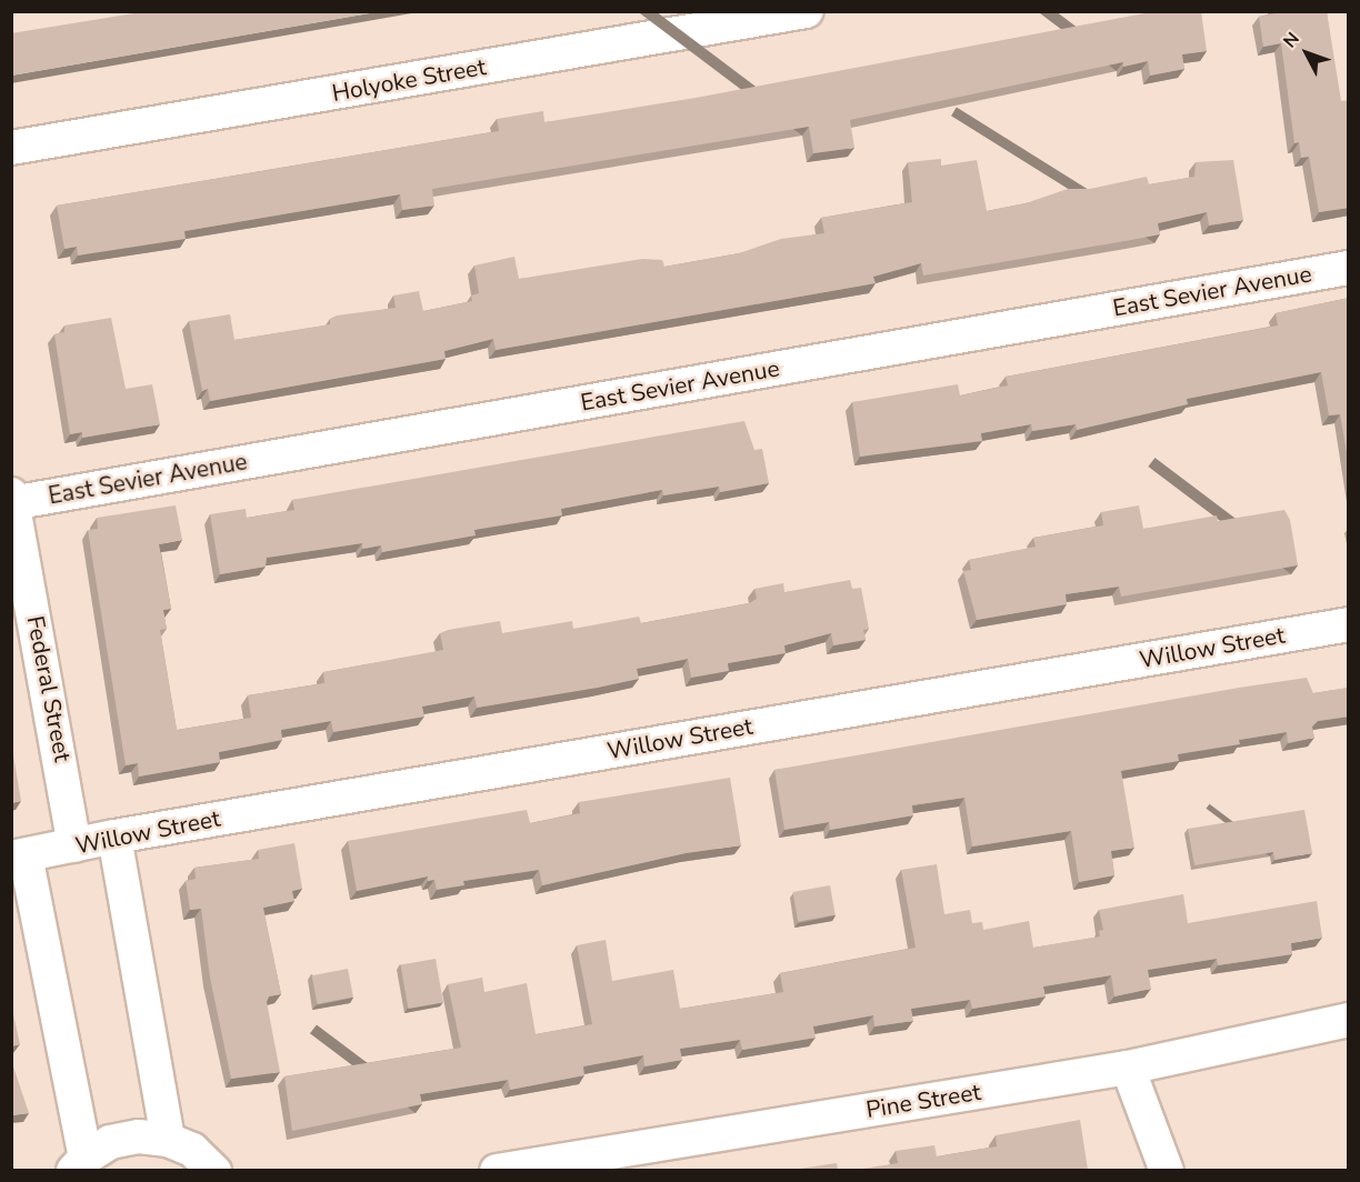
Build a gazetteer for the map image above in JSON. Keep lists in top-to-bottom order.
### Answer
{
  "streets": {
    "street": [
      "Holyoke Street",
      "East Sevier Avenue",
      "Willow Street",
      "Federal Street",
      "Pine Street"
    ]
  },
  "crossings": [
    ["East Sevier Avenue", "Federal Street"],
    ["Willow Street", "Federal Street"]
  ],
  "north": "top left"
}
